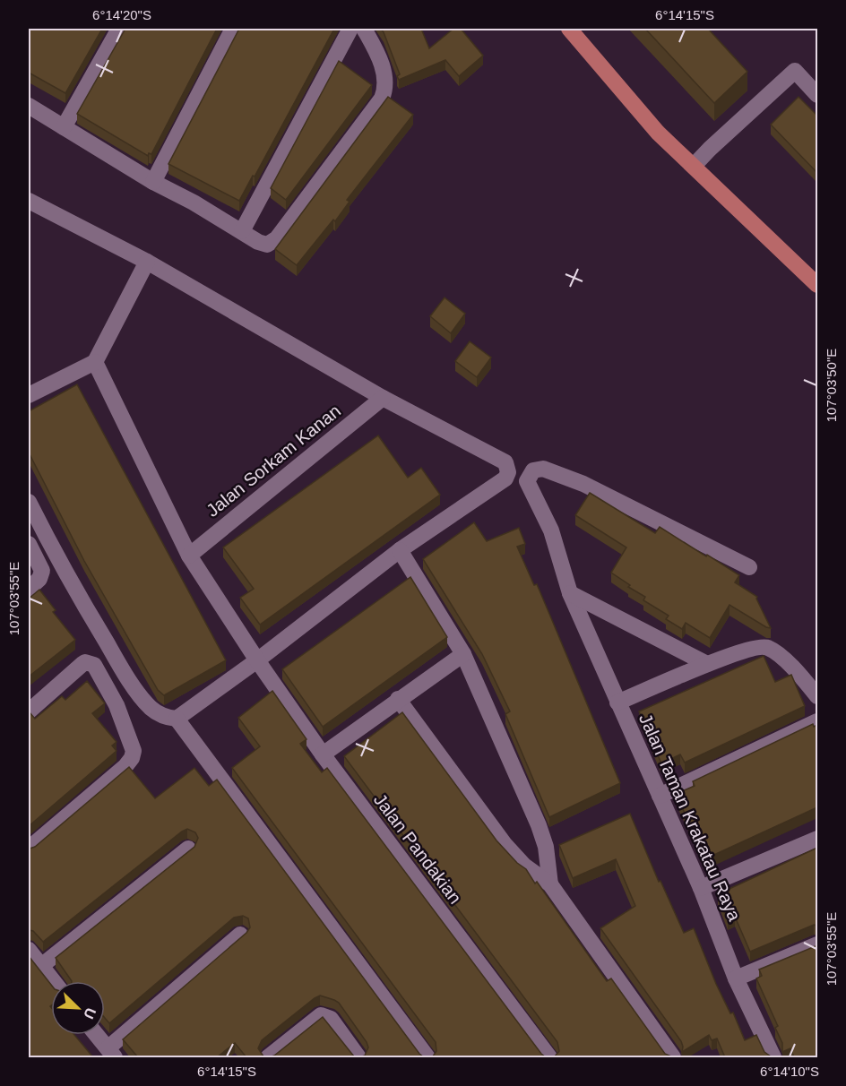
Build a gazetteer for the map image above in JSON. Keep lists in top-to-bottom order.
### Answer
{
  "streets": {
    "street": ["Jalan Sorkam Kanan", "Jalan Taman Krakatau Raya", "Jalan Pandakian"]
  },
  "crossings": [
    ["Jalan Sorkam Kanan", "Jalan Pandakian"]
  ],
  "north": "bottom right",
  "coordinates": [
    "6°14'20\"S",
    "6°14'15\"S",
    "107°03'50\"E",
    "107°03'55\"E",
    "6°14'10\"S"
  ]
}
